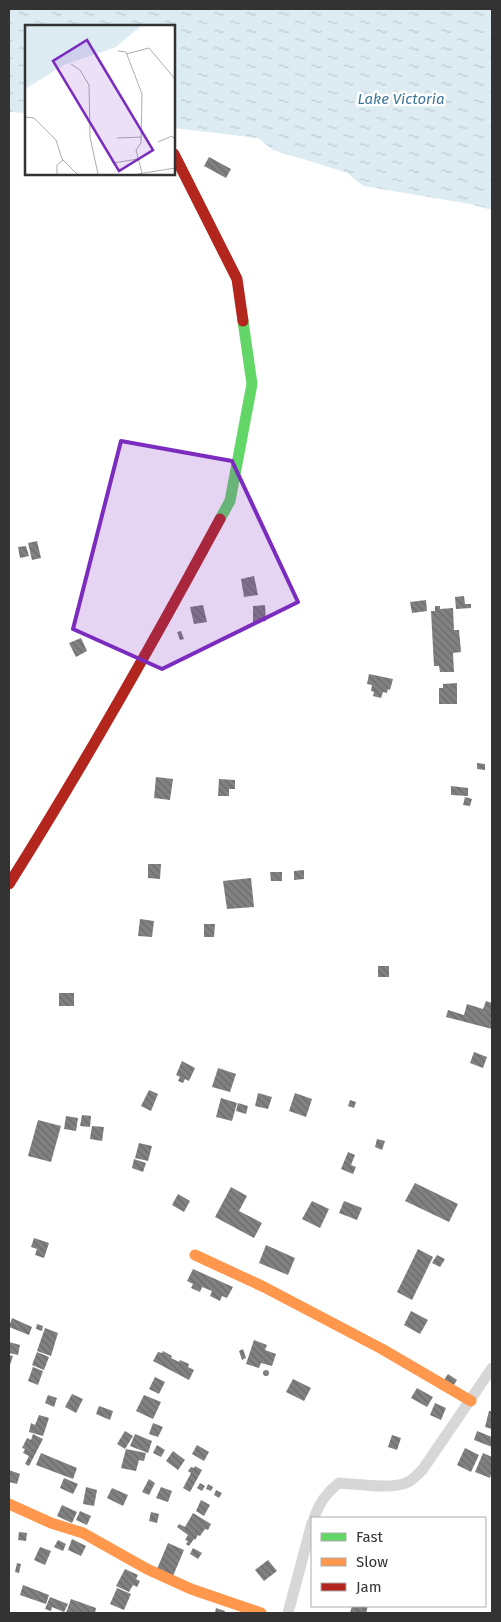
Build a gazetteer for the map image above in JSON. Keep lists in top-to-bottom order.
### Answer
{
  "water": ["Lake Victoria"],
  "legend": ["Fast", "Slow", "Jam"]
}
